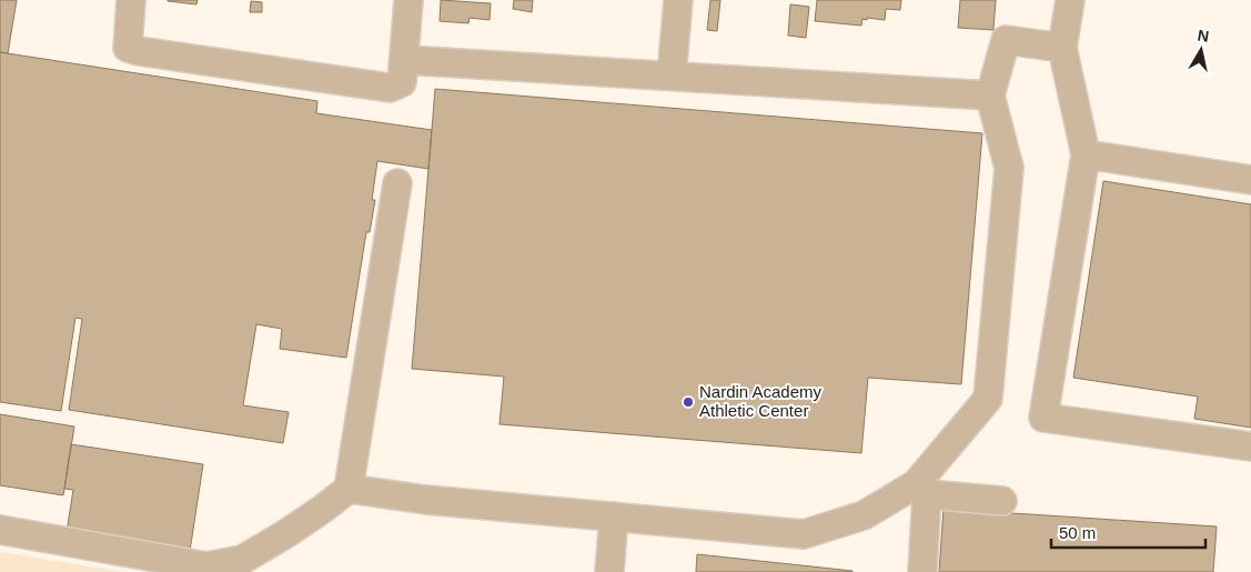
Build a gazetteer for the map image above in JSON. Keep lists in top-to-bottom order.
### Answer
{
  "places": ["Nardin Academy Athletic Center"],
  "scale_bar": "50 m",
  "north": "top"
}
